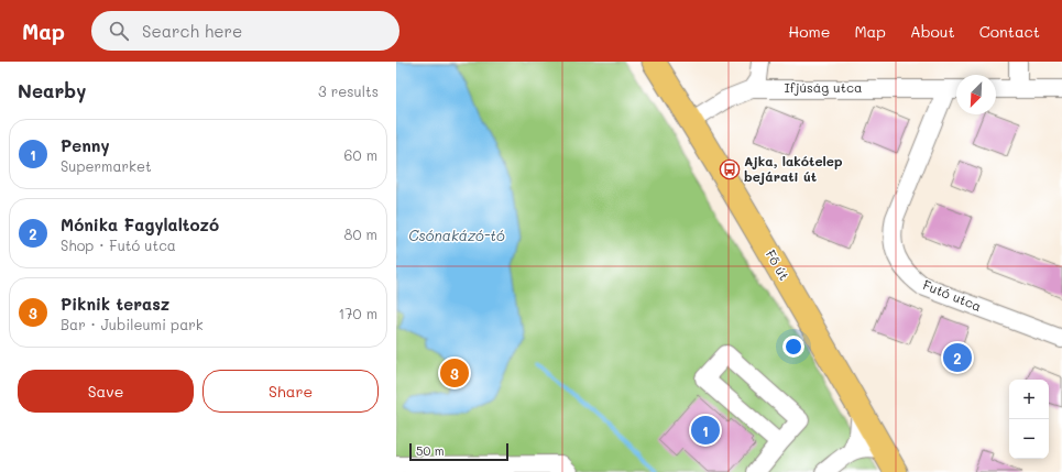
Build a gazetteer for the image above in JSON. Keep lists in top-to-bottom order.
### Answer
{
  "streets": {
    "main road": ["Fő út"],
    "street": ["Ifjúság utca", "Futó utca"]
  },
  "crossings": [
    ["Ifjúság utca", "Fő út"],
    ["Ifjúság utca", "Futó utca"]
  ],
  "water": ["Csónakázó-tó"],
  "places": {
    "bus stop": ["Ajka, lakótelep bejárati út"]
  },
  "scale_bar": "50 m",
  "north": "bottom left",
  "page": {
    "header": "Map",
    "search": "Search here",
    "nav": [
      "Home",
      "Map",
      "About",
      "Contact"
    ],
    "heading": ["Nearby", "3 results"],
    "list": [
      {
        "mark": "1",
        "name": "Penny",
        "note": "Supermarket",
        "value": "60 m"
      },
      {
        "mark": "2",
        "name": "Mónika Fagylaltozó",
        "note": "Shop · Futó utca",
        "value": "80 m"
      },
      {
        "mark": "3",
        "name": "Piknik terasz",
        "note": "Bar · Jubileumi park",
        "value": "170 m"
      }
    ],
    "pins": ["2", "3", "1"],
    "buttons": ["Save", "Share"],
    "map_buttons": ["+", "−"],
    "scale": "50 m"
  }
}
